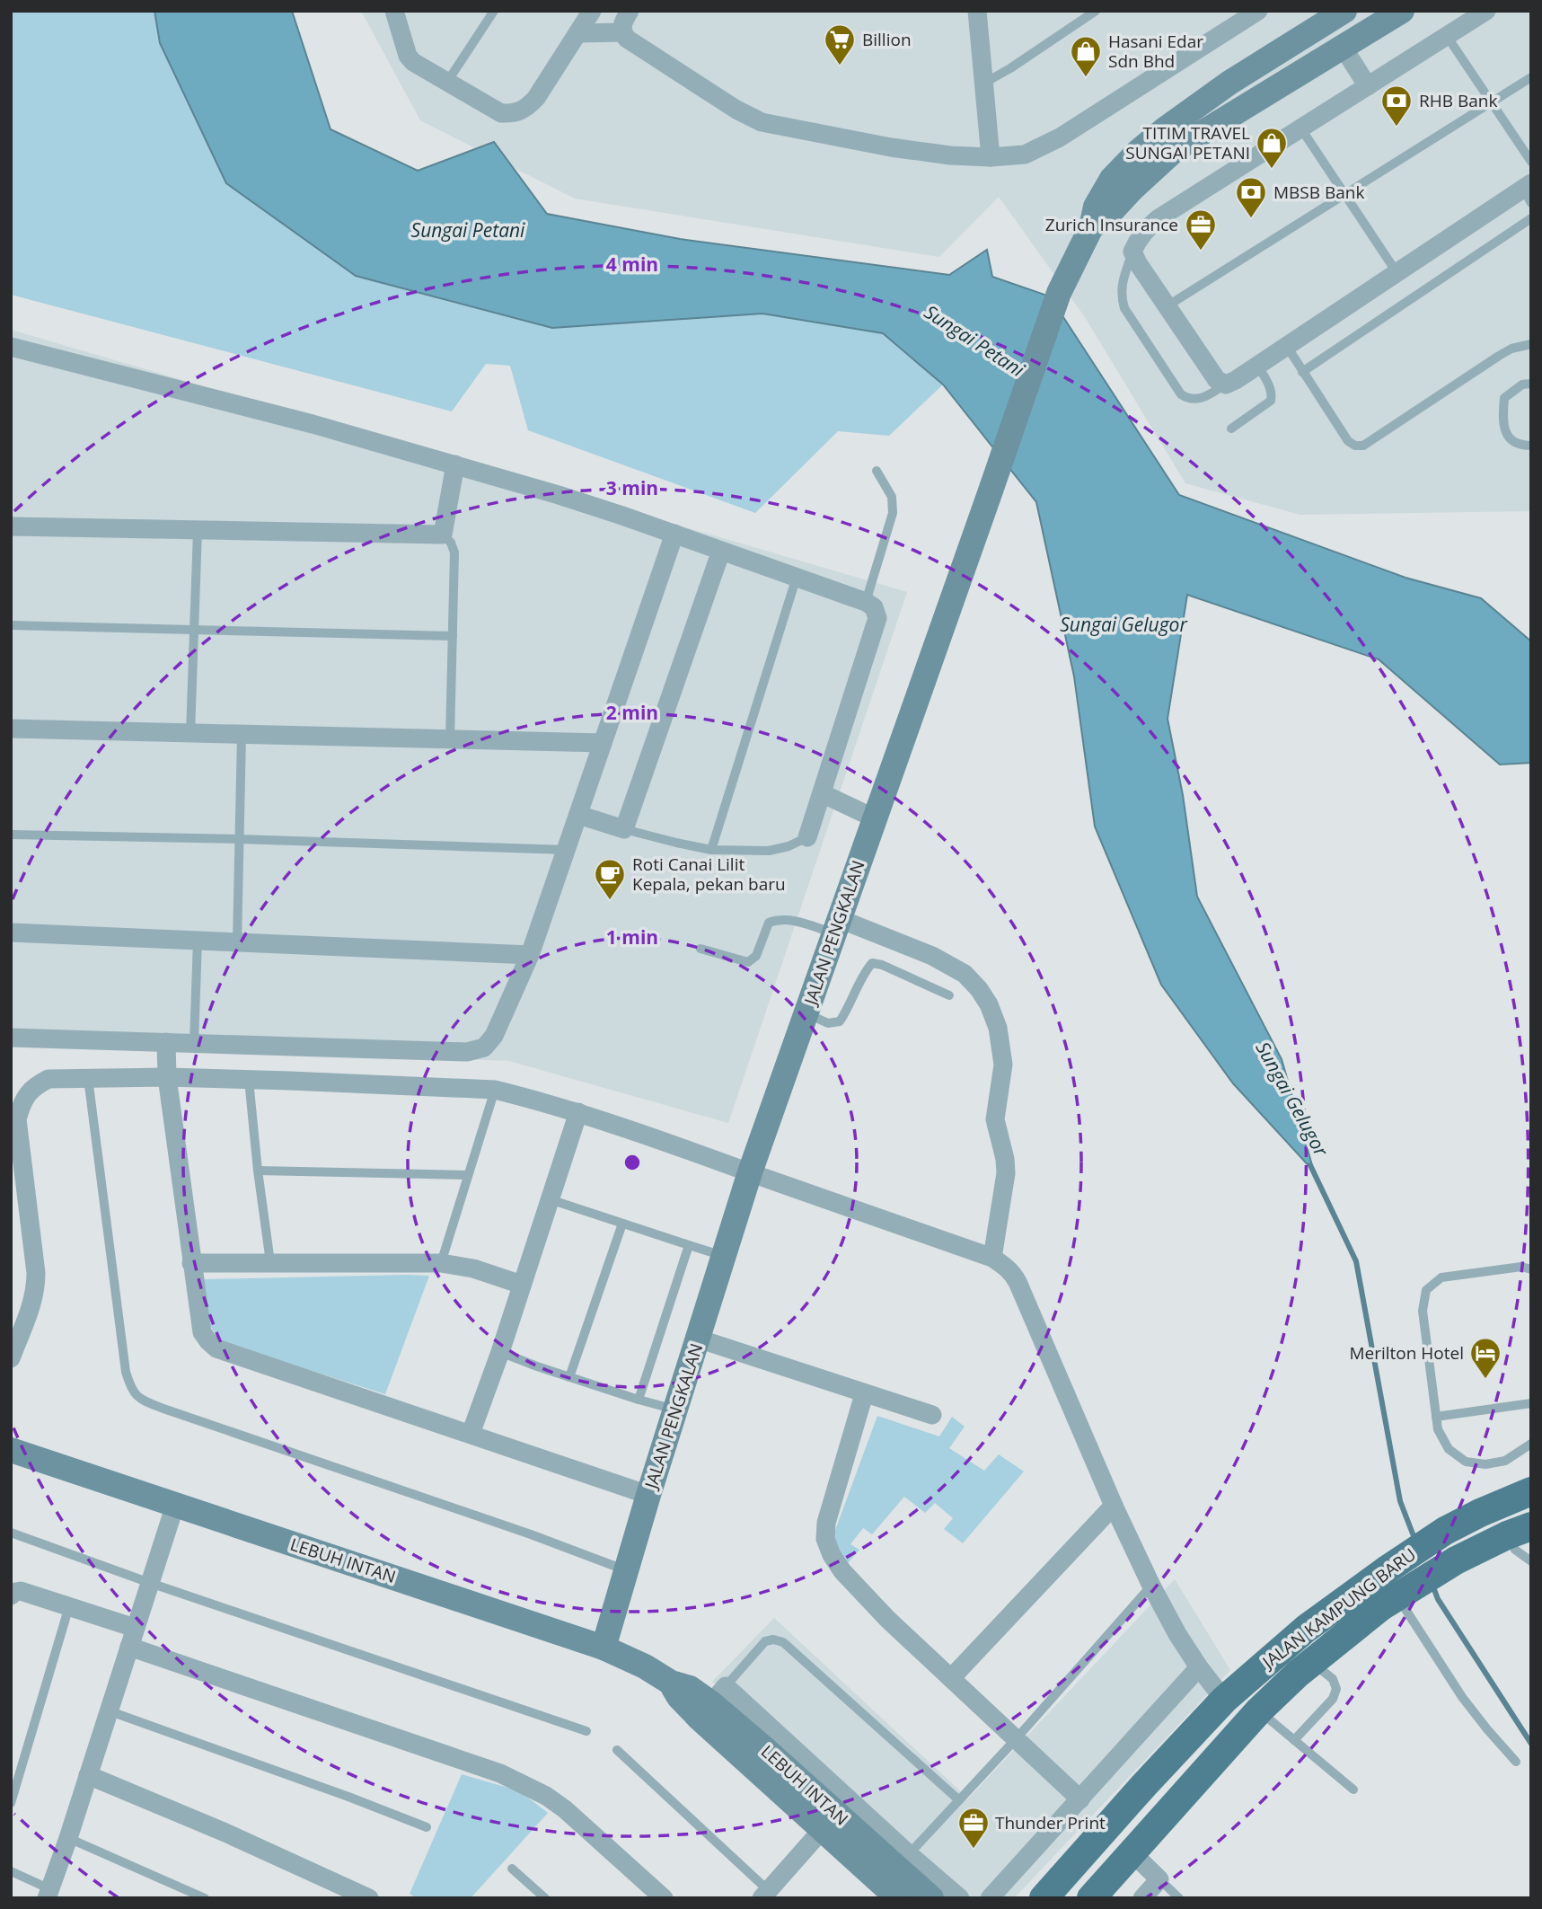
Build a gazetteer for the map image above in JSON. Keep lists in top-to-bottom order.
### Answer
{
  "streets": {
    "main road": ["JALAN PENGKALAN", "LEBUH INTAN", "JALAN KAMPUNG BARU"]
  },
  "crossings": [
    ["JALAN PENGKALAN", "LEBUH INTAN"]
  ],
  "water": ["Sungai Petani", "Sungai Gelugor"],
  "places": {
    "supermarket": ["Billion"],
    "shop": ["Hasani Edar Sdn Bhd", "TITIM TRAVEL SUNGAI PETANI"],
    "bank": ["RHB Bank", "MBSB Bank"],
    "office": ["Zurich Insurance", "Thunder Print"],
    "cafe": ["Roti Canai Lilit Kepala, pekan baru"],
    "hotel": ["Merilton Hotel"]
  },
  "rings": [
    "4 min",
    "3 min",
    "2 min",
    "1 min"
  ]
}
